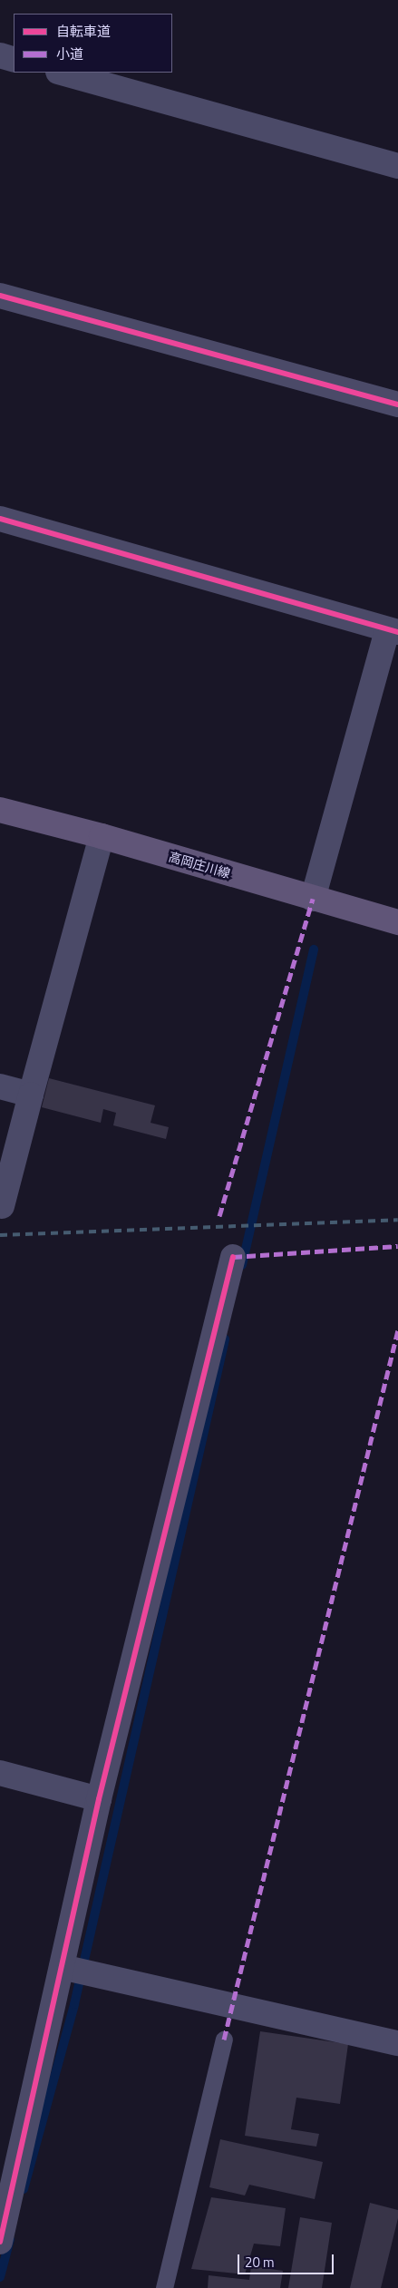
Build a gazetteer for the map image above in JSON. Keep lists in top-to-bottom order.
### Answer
{
  "streets": {
    "main road": ["高岡庄川線"]
  },
  "legend": ["自転車道", "小道"],
  "scale_bar": "20 m"
}
